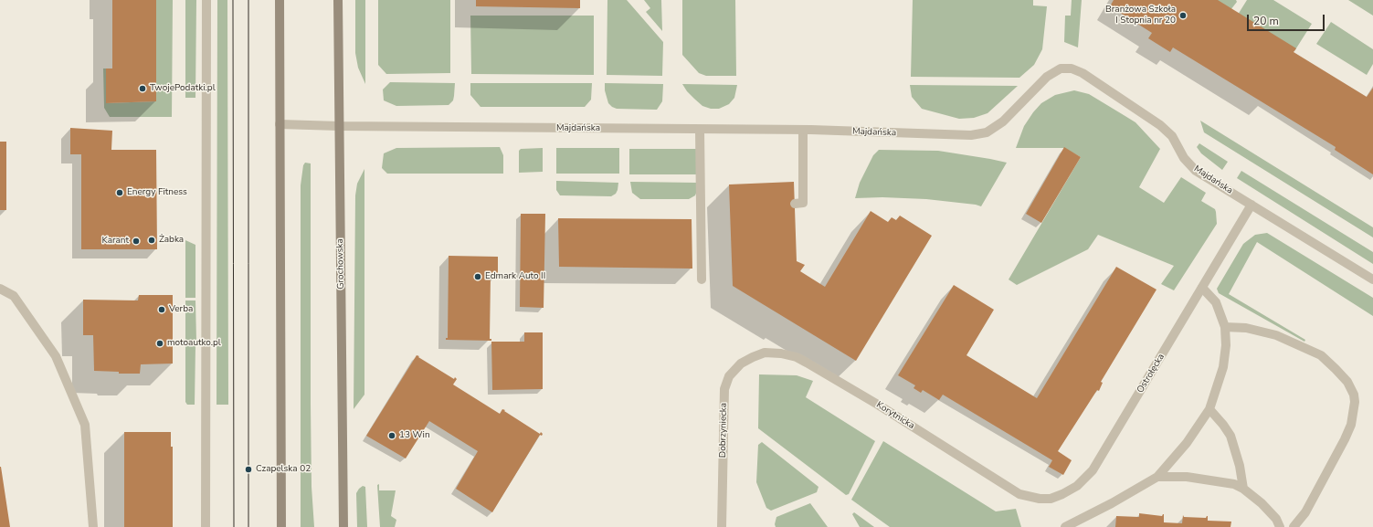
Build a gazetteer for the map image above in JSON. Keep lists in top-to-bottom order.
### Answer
{
  "streets": {
    "main road": ["Grochowska"],
    "street": [
      "Majdańska",
      "Ostrołęcka",
      "Korytnicka",
      "Dobrzyniecka"
    ]
  },
  "crossings": [
    ["Majdańska", "Grochowska"],
    ["Majdańska", "Ostrołęcka"],
    ["Ostrołęcka", "Korytnicka"],
    ["Korytnicka", "Dobrzyniecka"]
  ],
  "places": [
    "Branżowa Szkoła I Stopnia nr 20",
    "TwojePodatki.pl",
    "Energy Fitness",
    "Żabka",
    "Karant",
    "Edmark Auto II",
    "Verba",
    "motoautko.pl",
    "13 Win",
    "Czapelska 02"
  ],
  "scale_bar": "20 m"
}
